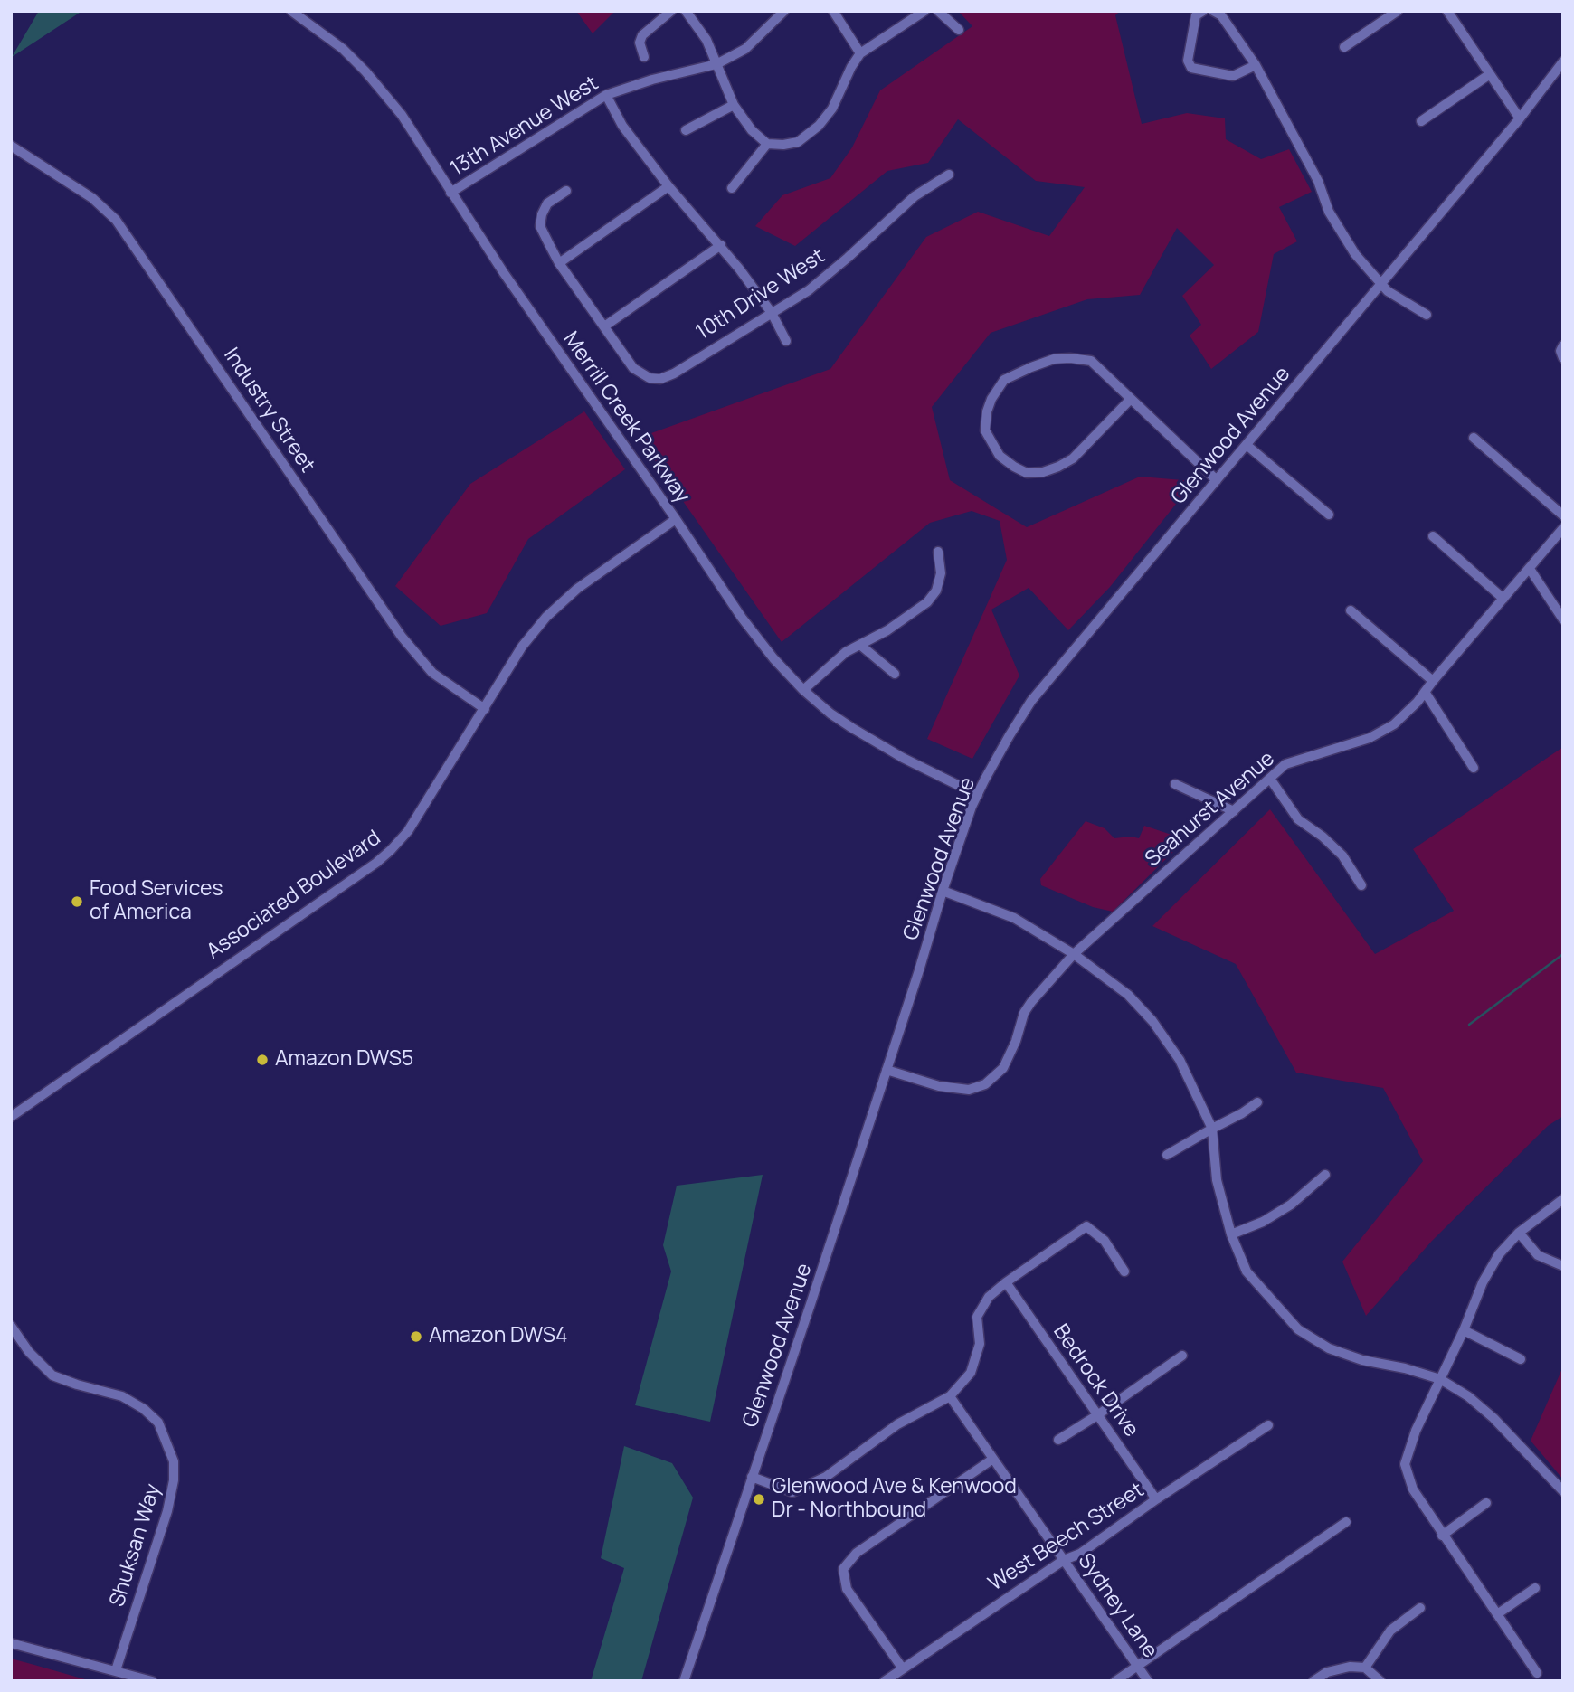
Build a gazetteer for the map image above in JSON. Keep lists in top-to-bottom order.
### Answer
{
  "streets": {
    "street": [
      "13th Avenue West",
      "10th Drive West",
      "Industry Street",
      "Merrill Creek Parkway",
      "Glenwood Avenue",
      "Seahurst Avenue",
      "Associated Boulevard",
      "Bedrock Drive",
      "West Beech Street",
      "Shuksan Way",
      "Sydney Lane"
    ]
  },
  "crossings": [
    ["13th Avenue West", "Merrill Creek Parkway"],
    ["Industry Street", "Associated Boulevard"],
    ["Merrill Creek Parkway", "Glenwood Avenue"],
    ["Merrill Creek Parkway", "Associated Boulevard"],
    ["Glenwood Avenue", "Seahurst Avenue"],
    ["Bedrock Drive", "West Beech Street"],
    ["West Beech Street", "Sydney Lane"]
  ],
  "places": [
    "Food Services of America",
    "Amazon DWS5",
    "Amazon DWS4",
    "Glenwood Ave & Kenwood Dr - Northbound"
  ]
}
